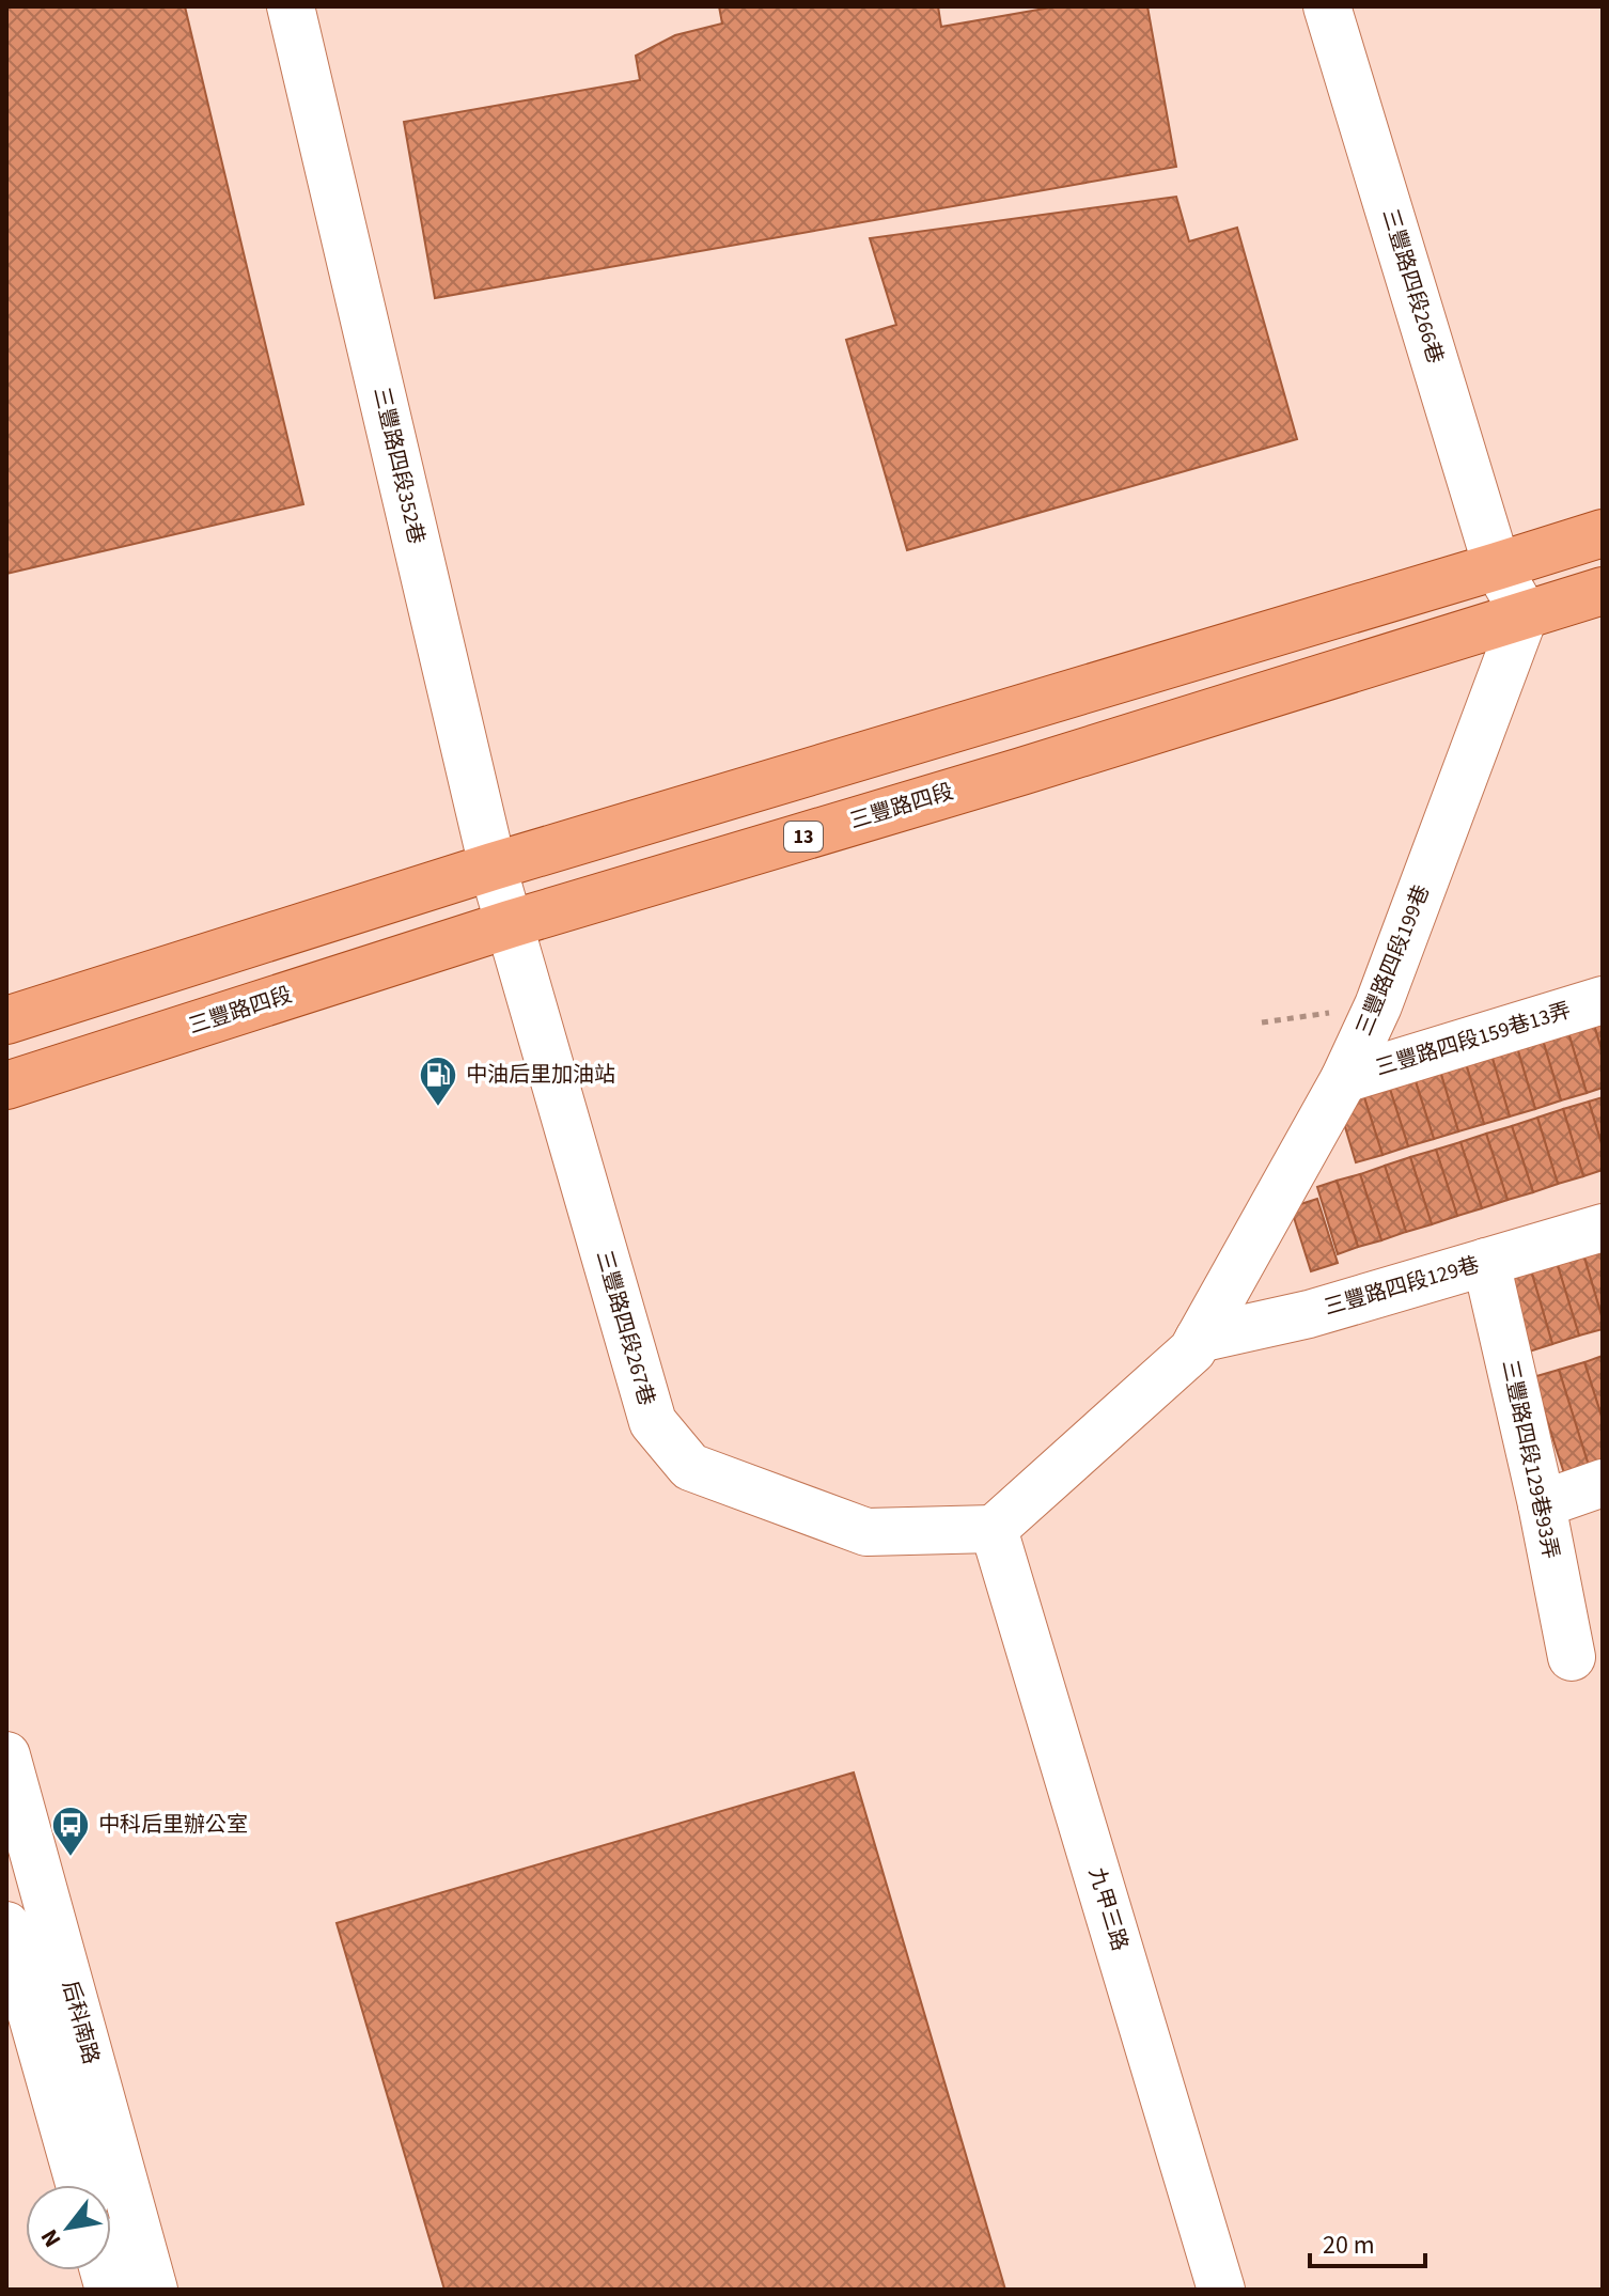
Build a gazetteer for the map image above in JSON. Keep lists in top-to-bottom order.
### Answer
{
  "streets": {
    "main road": ["三豐路四段", "13"],
    "street": [
      "三豐路四段266巷",
      "三豐路四段352巷",
      "三豐路四段199巷",
      "三豐路四段159巷13弄",
      "三豐路四段129巷",
      "三豐路四段267巷",
      "三豐路四段129巷93弄",
      "九甲三路",
      "后科南路"
    ]
  },
  "crossings": [
    ["三豐路四段352巷", "三豐路四段"],
    ["三豐路四段352巷", "三豐路四段267巷"],
    ["三豐路四段", "三豐路四段199巷"],
    ["三豐路四段", "三豐路四段267巷"],
    ["三豐路四段199巷", "三豐路四段159巷13弄"],
    ["三豐路四段199巷", "三豐路四段129巷"],
    ["三豐路四段199巷", "三豐路四段267巷"],
    ["三豐路四段199巷", "九甲三路"],
    ["三豐路四段129巷", "三豐路四段129巷93弄"],
    ["三豐路四段267巷", "九甲三路"]
  ],
  "places": {
    "fuel station": ["中油后里加油站"],
    "bus stop": ["中科后里辦公室"]
  },
  "scale_bar": "20 m",
  "north": "bottom left"
}
